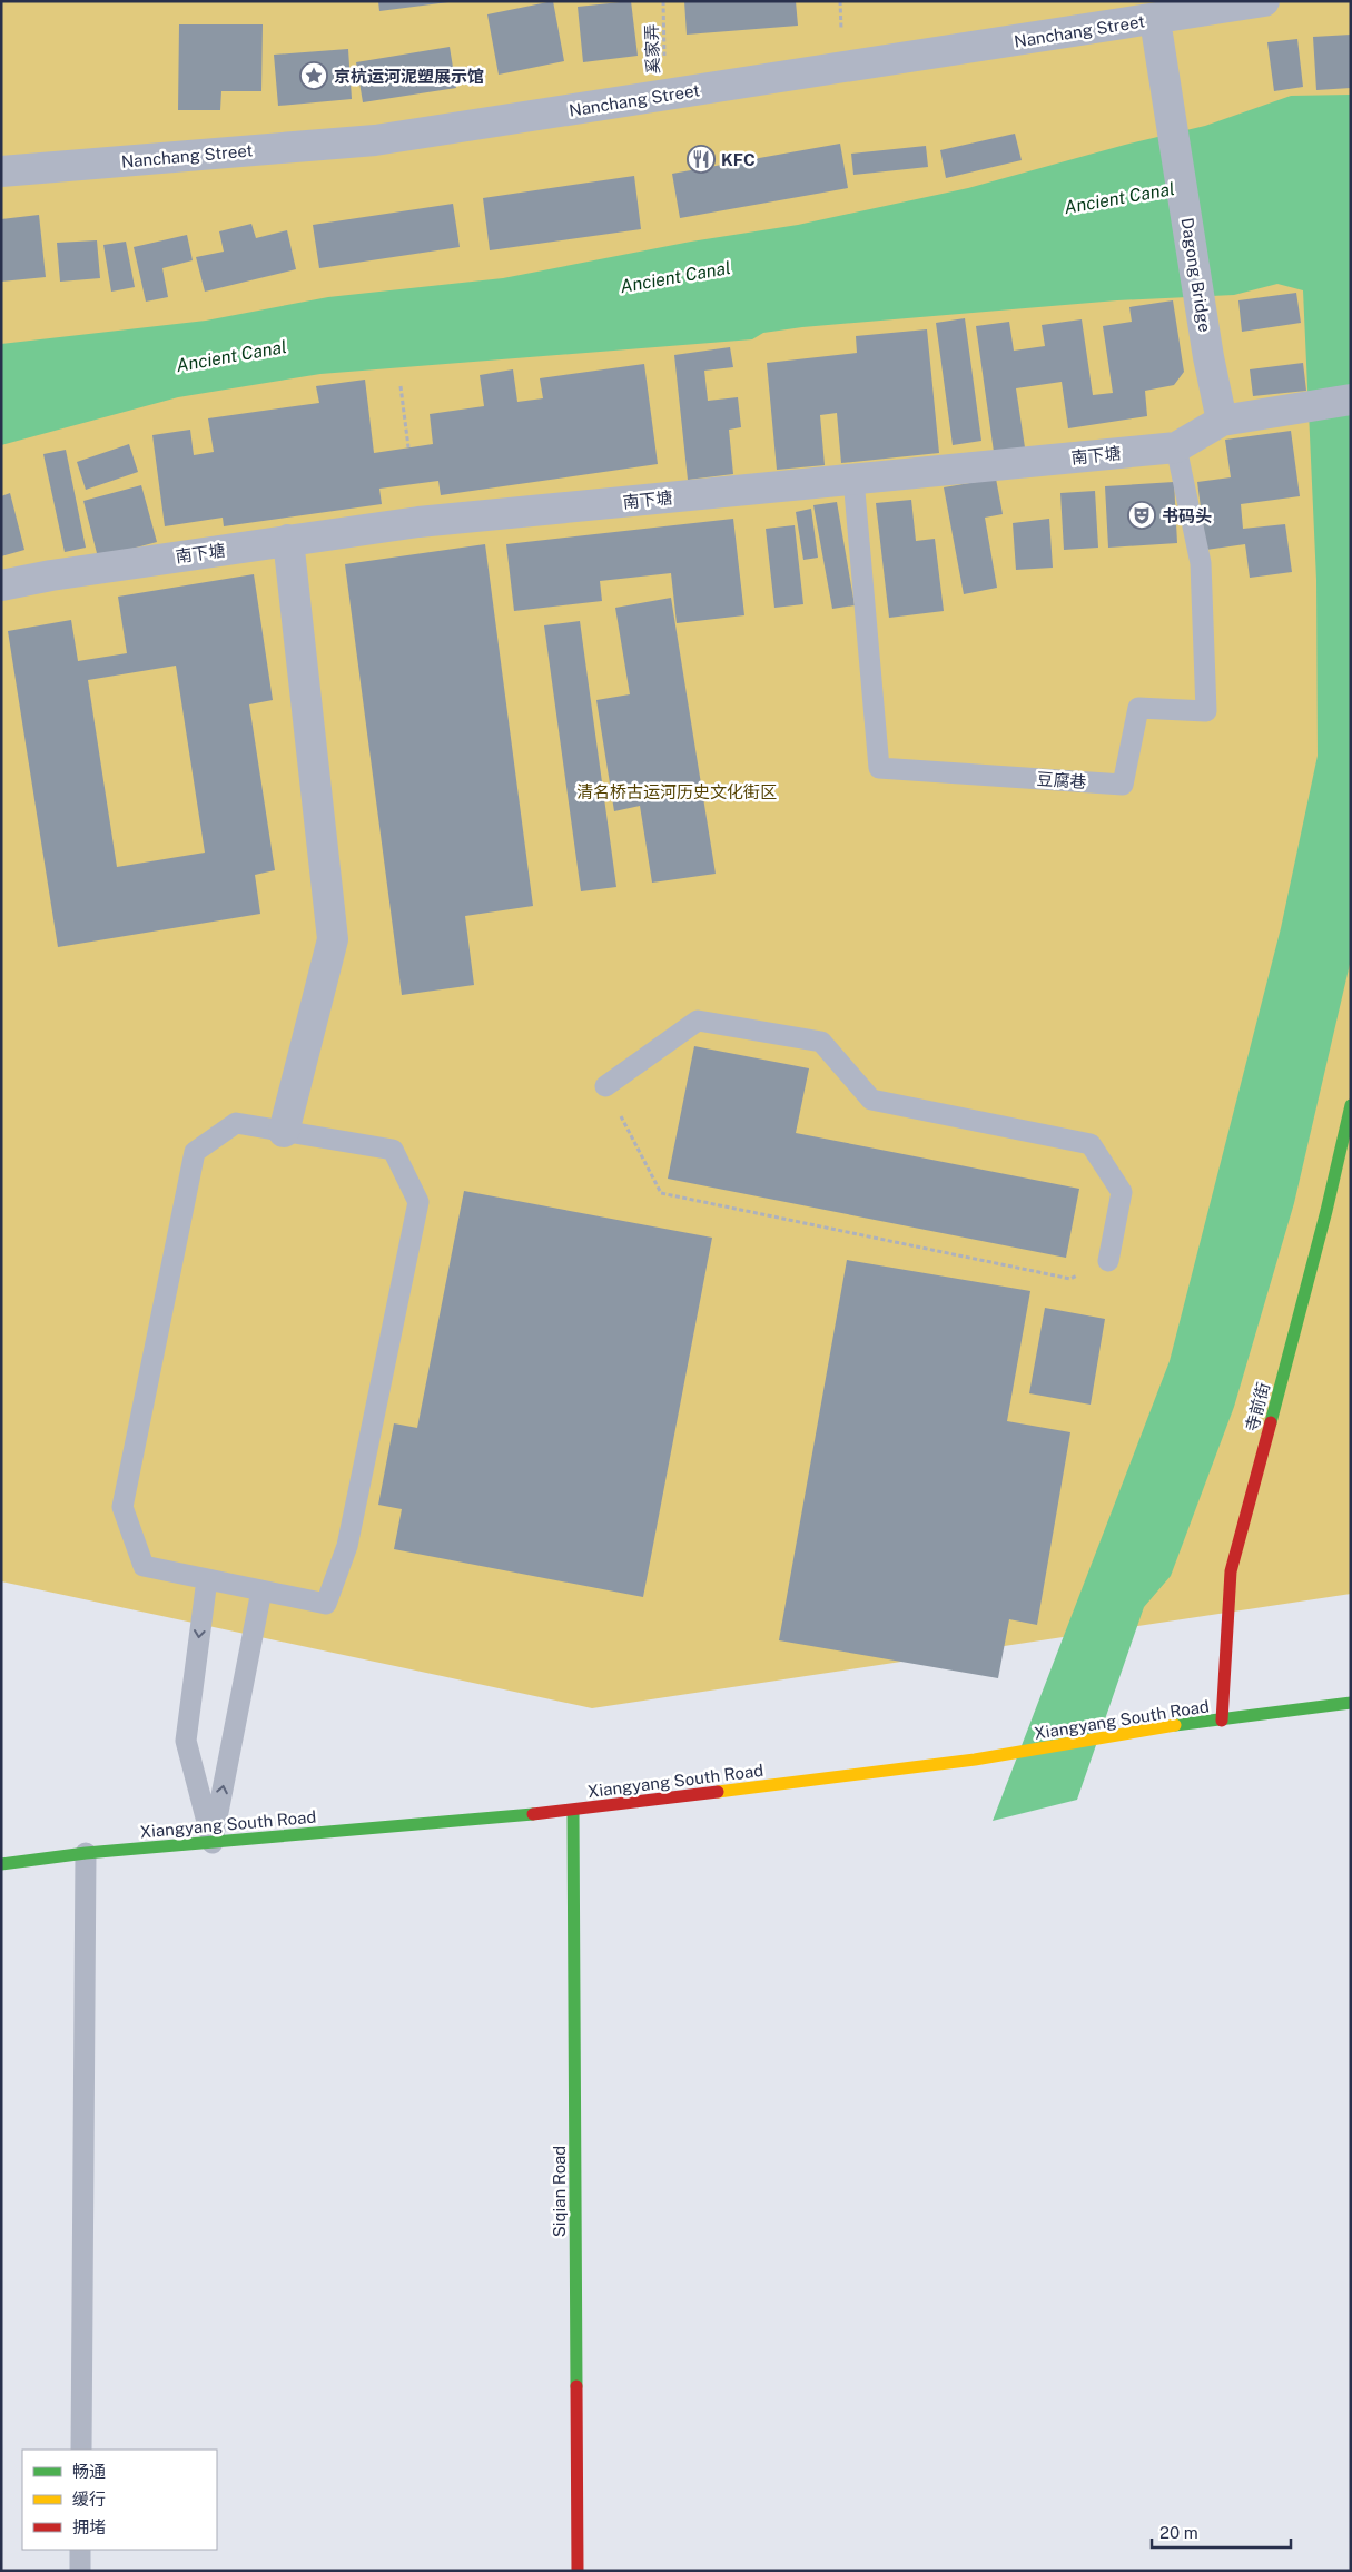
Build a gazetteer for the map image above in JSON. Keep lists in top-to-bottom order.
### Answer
{
  "streets": {
    "street": [
      "Nanchang Street",
      "Dagong Bridge",
      "南下塘",
      "寺前街",
      "Xiangyang South Road",
      "Siqian Road"
    ],
    "lane": ["豆腐巷"],
    "path": ["奚家弄"]
  },
  "crossings": [
    ["Nanchang Street", "奚家弄"],
    ["Nanchang Street", "Dagong Bridge"],
    ["Dagong Bridge", "南下塘"],
    ["南下塘", "豆腐巷"],
    ["寺前街", "Xiangyang South Road"],
    ["Xiangyang South Road", "Siqian Road"]
  ],
  "water": ["Ancient Canal"],
  "parks": ["清名桥古运河历史文化街区"],
  "places": {
    "place": ["京杭运河泥塑展示馆"],
    "restaurant": ["KFC"],
    "theatre": ["书码头"]
  },
  "legend": ["畅通", "缓行", "拥堵"],
  "scale_bar": "20 m"
}
